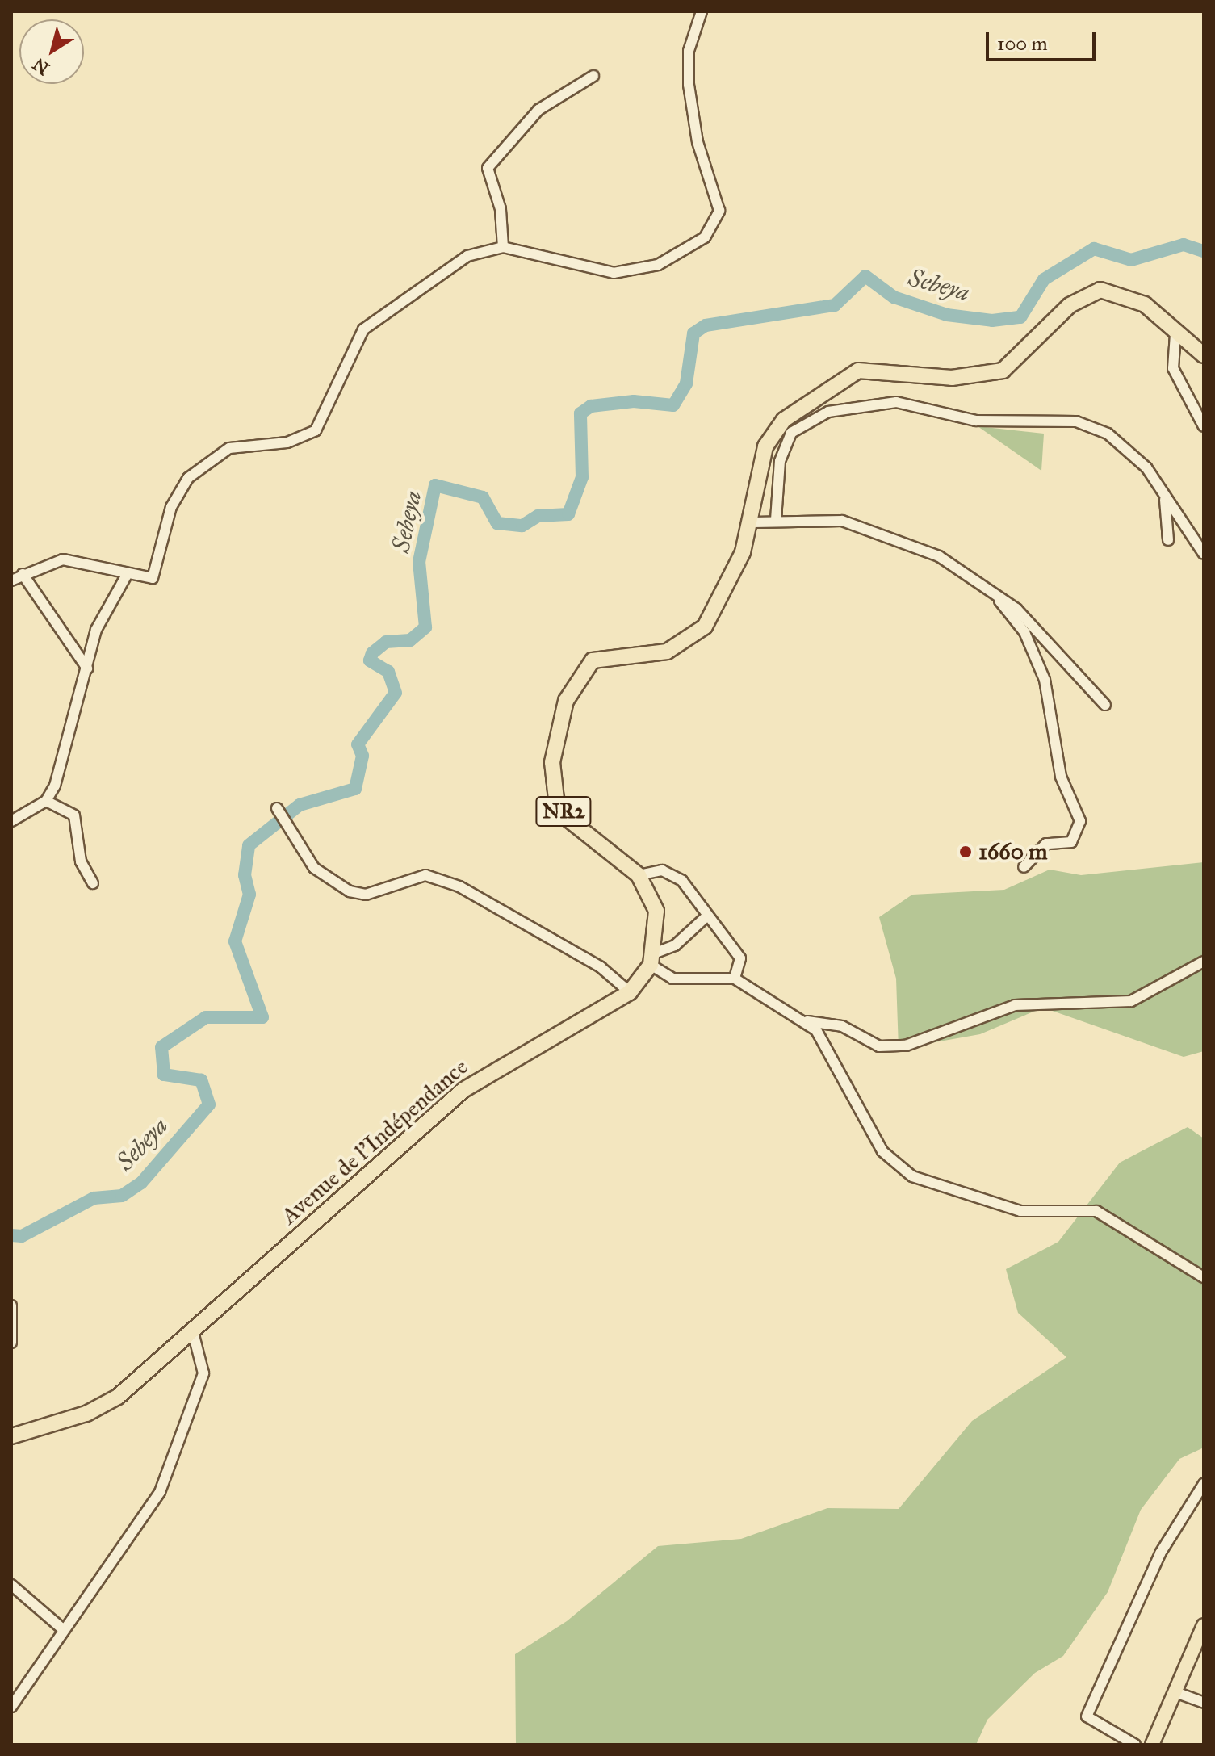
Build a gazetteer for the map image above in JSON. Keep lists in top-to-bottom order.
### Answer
{
  "streets": {
    "highway": ["NR2", "Avenue de l'Indépendance"]
  },
  "crossings": [
    ["NR2", "Avenue de l'Indépendance"]
  ],
  "water": ["Sebeya"],
  "places": ["1660 m"],
  "scale_bar": "100 m",
  "north": "bottom left"
}
